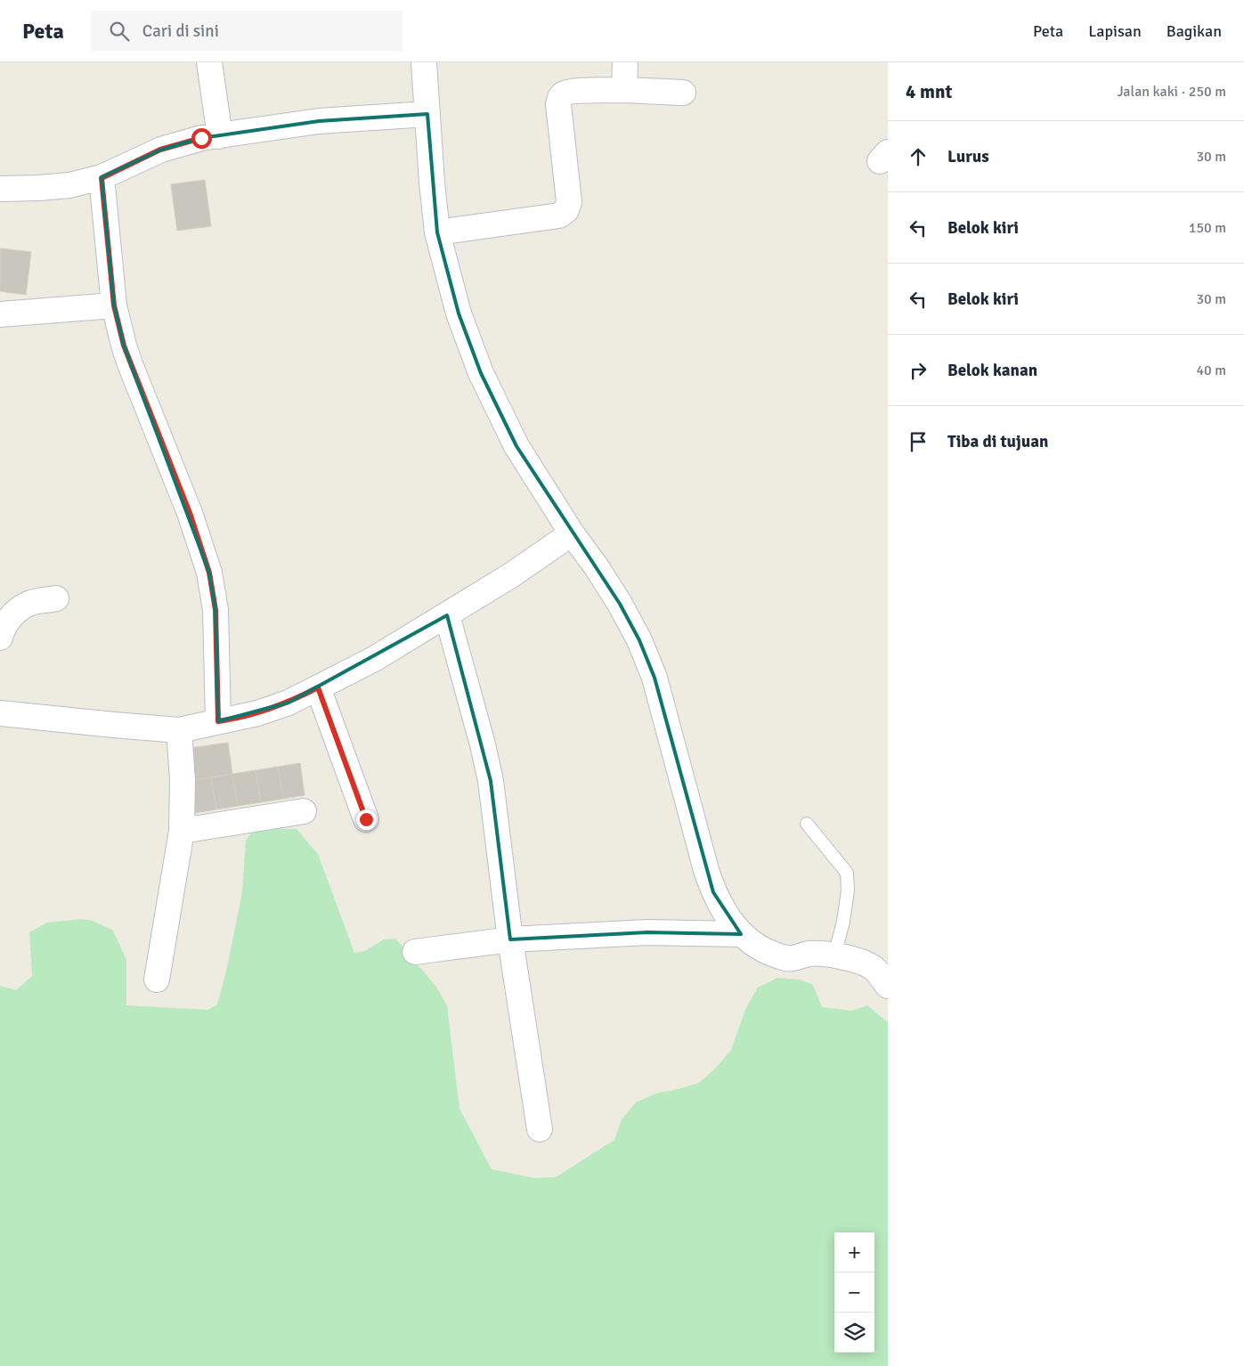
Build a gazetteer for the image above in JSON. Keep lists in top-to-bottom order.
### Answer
{
  "page": {
    "header": "Peta",
    "search": "Cari di sini",
    "nav": ["Peta", "Lapisan", "Bagikan"],
    "heading": ["4 mnt", "Jalan kaki · 250 m"],
    "list": [
      ["Lurus", "30 m"],
      ["Belok kiri", "150 m"],
      ["Belok kiri", "30 m"],
      ["Belok kanan", "40 m"],
      "Tiba di tujuan"
    ],
    "map_buttons": ["+", "−"]
  }
}
